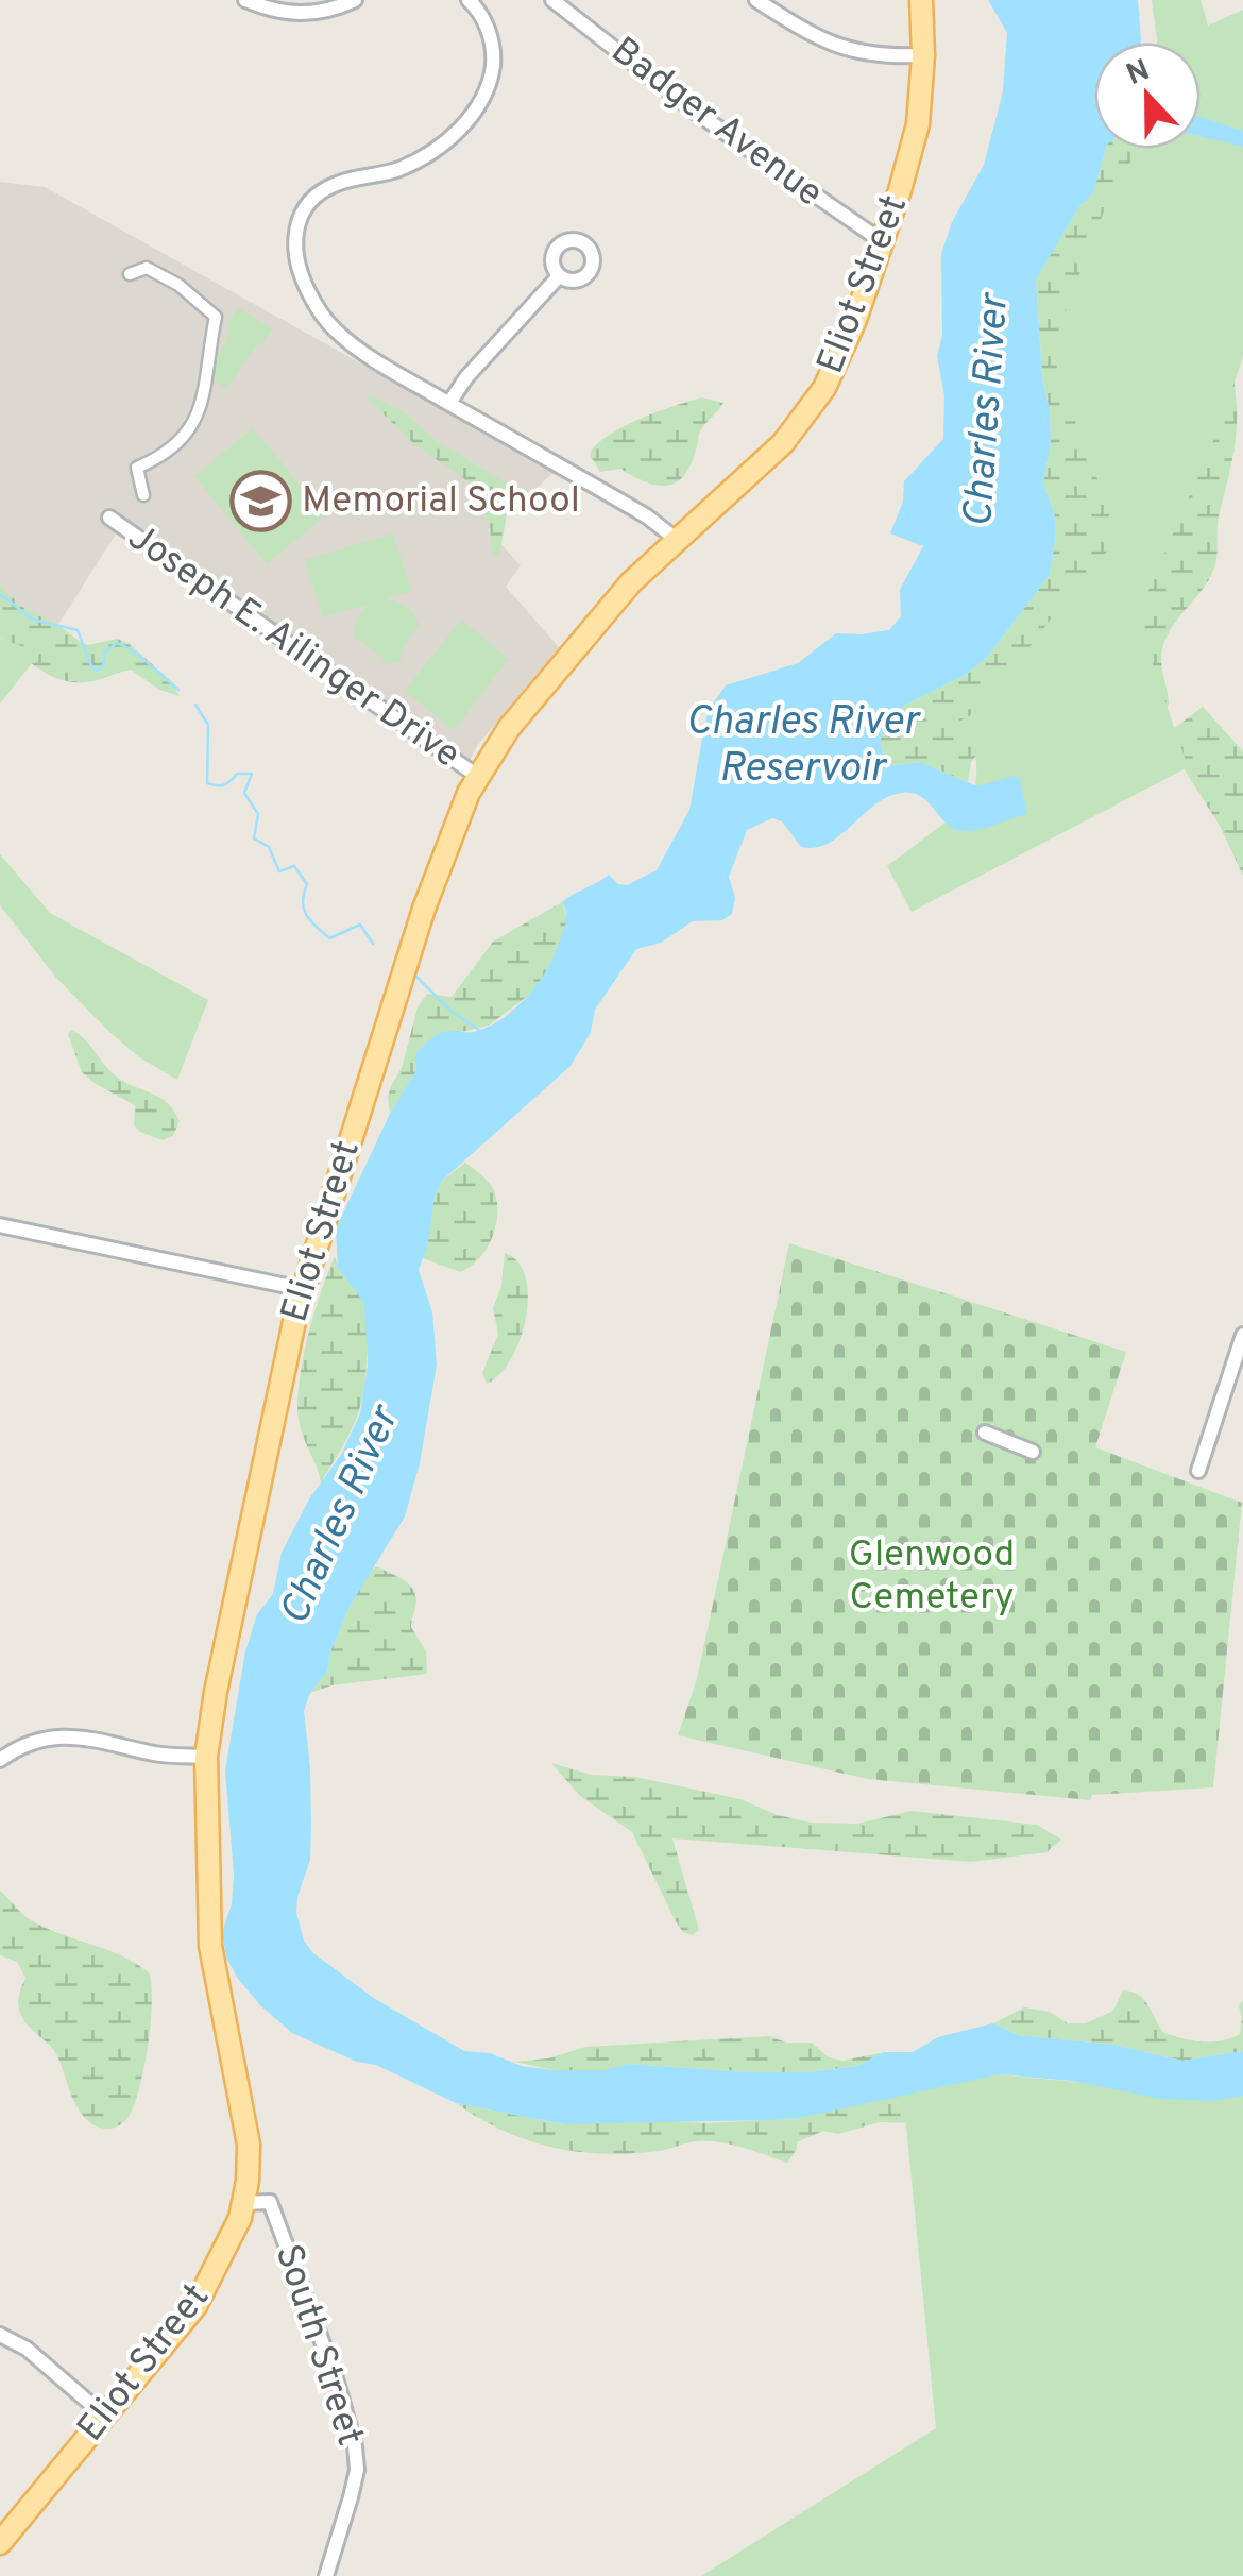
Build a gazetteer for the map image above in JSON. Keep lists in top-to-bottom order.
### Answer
{
  "streets": {
    "main road": ["Eliot Street"],
    "street": ["Badger Avenue", "Joseph E. Ailinger Drive", "South Street"]
  },
  "crossings": [
    ["Badger Avenue", "Eliot Street"],
    ["Eliot Street", "Joseph E. Ailinger Drive"],
    ["Eliot Street", "South Street"]
  ],
  "water": ["Charles River", "Charles River Reservoir"],
  "parks": ["Glenwood Cemetery"],
  "places": {
    "school or university": ["Memorial School"]
  },
  "north": "top"
}
